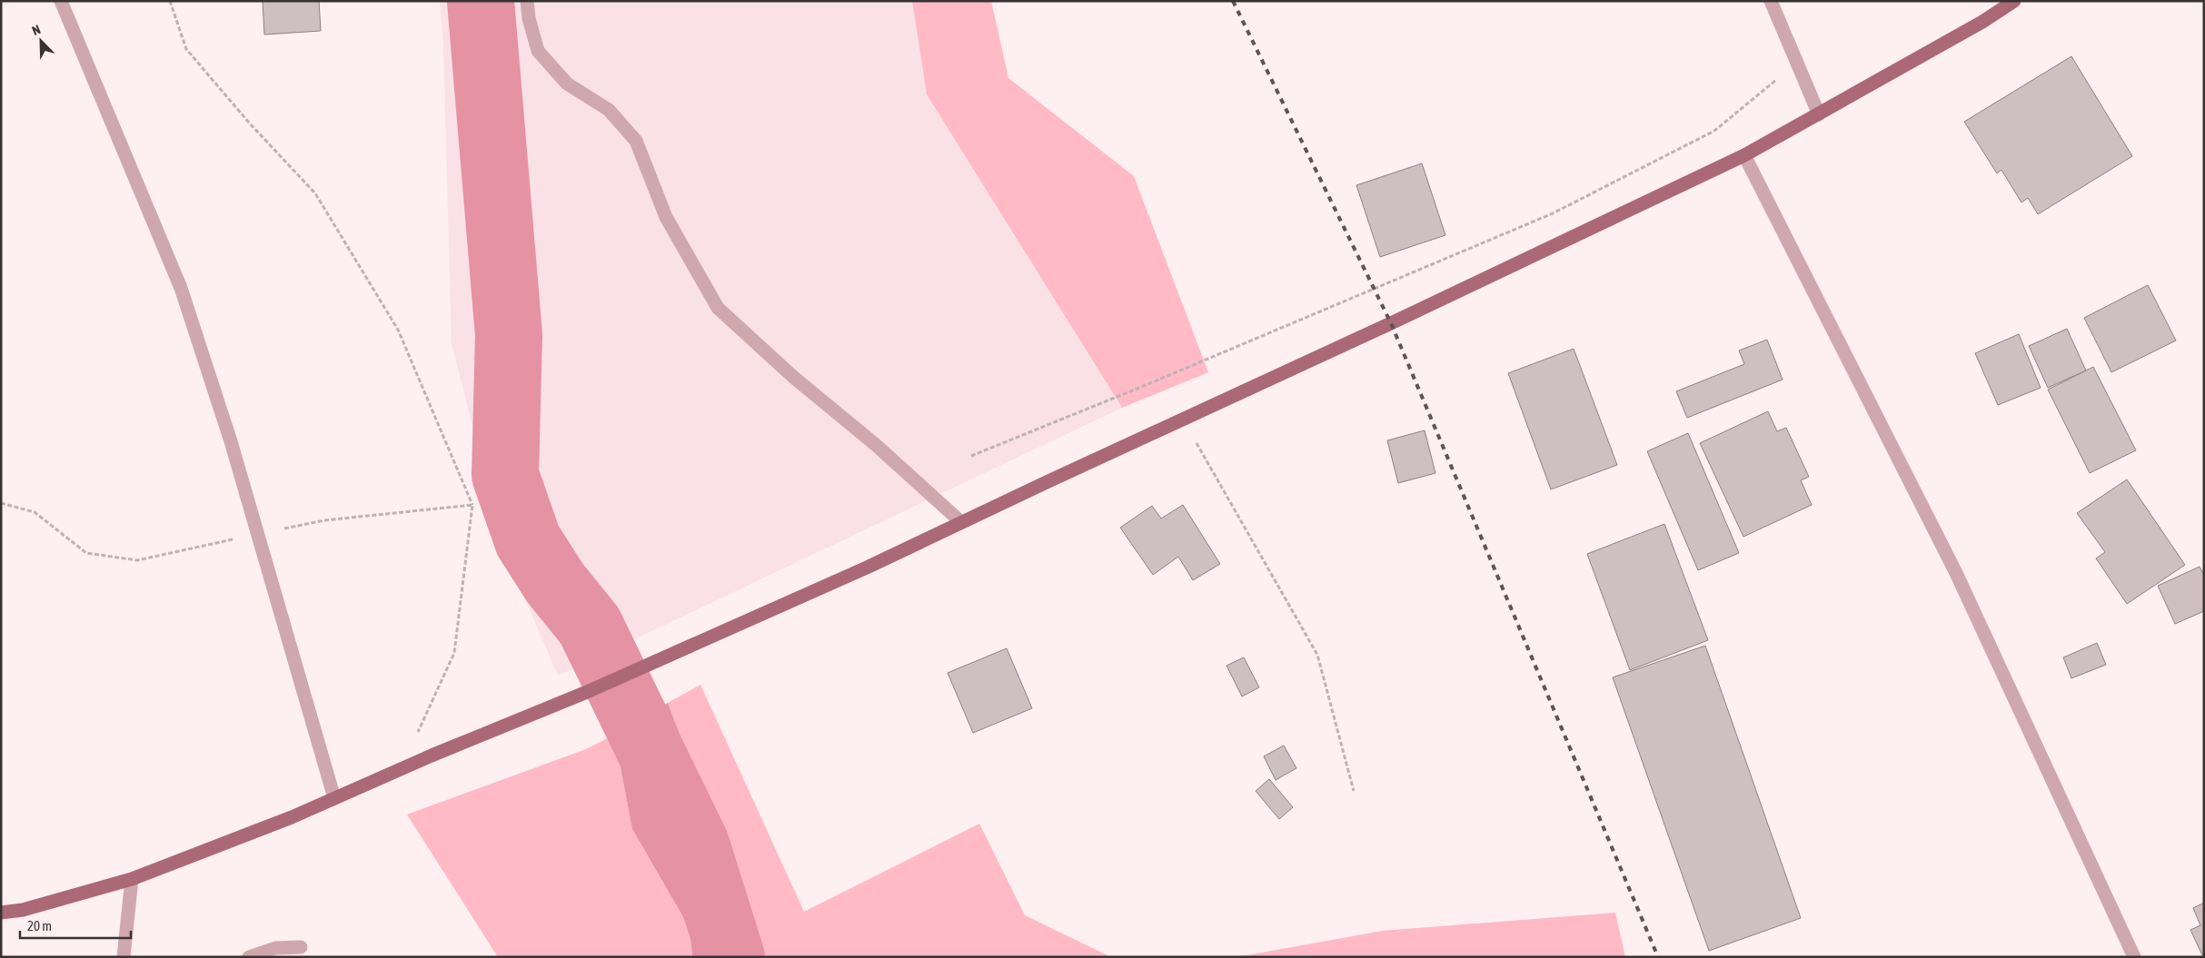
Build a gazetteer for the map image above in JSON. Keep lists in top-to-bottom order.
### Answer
{
  "scale_bar": "20 m",
  "north": "top left"
}
